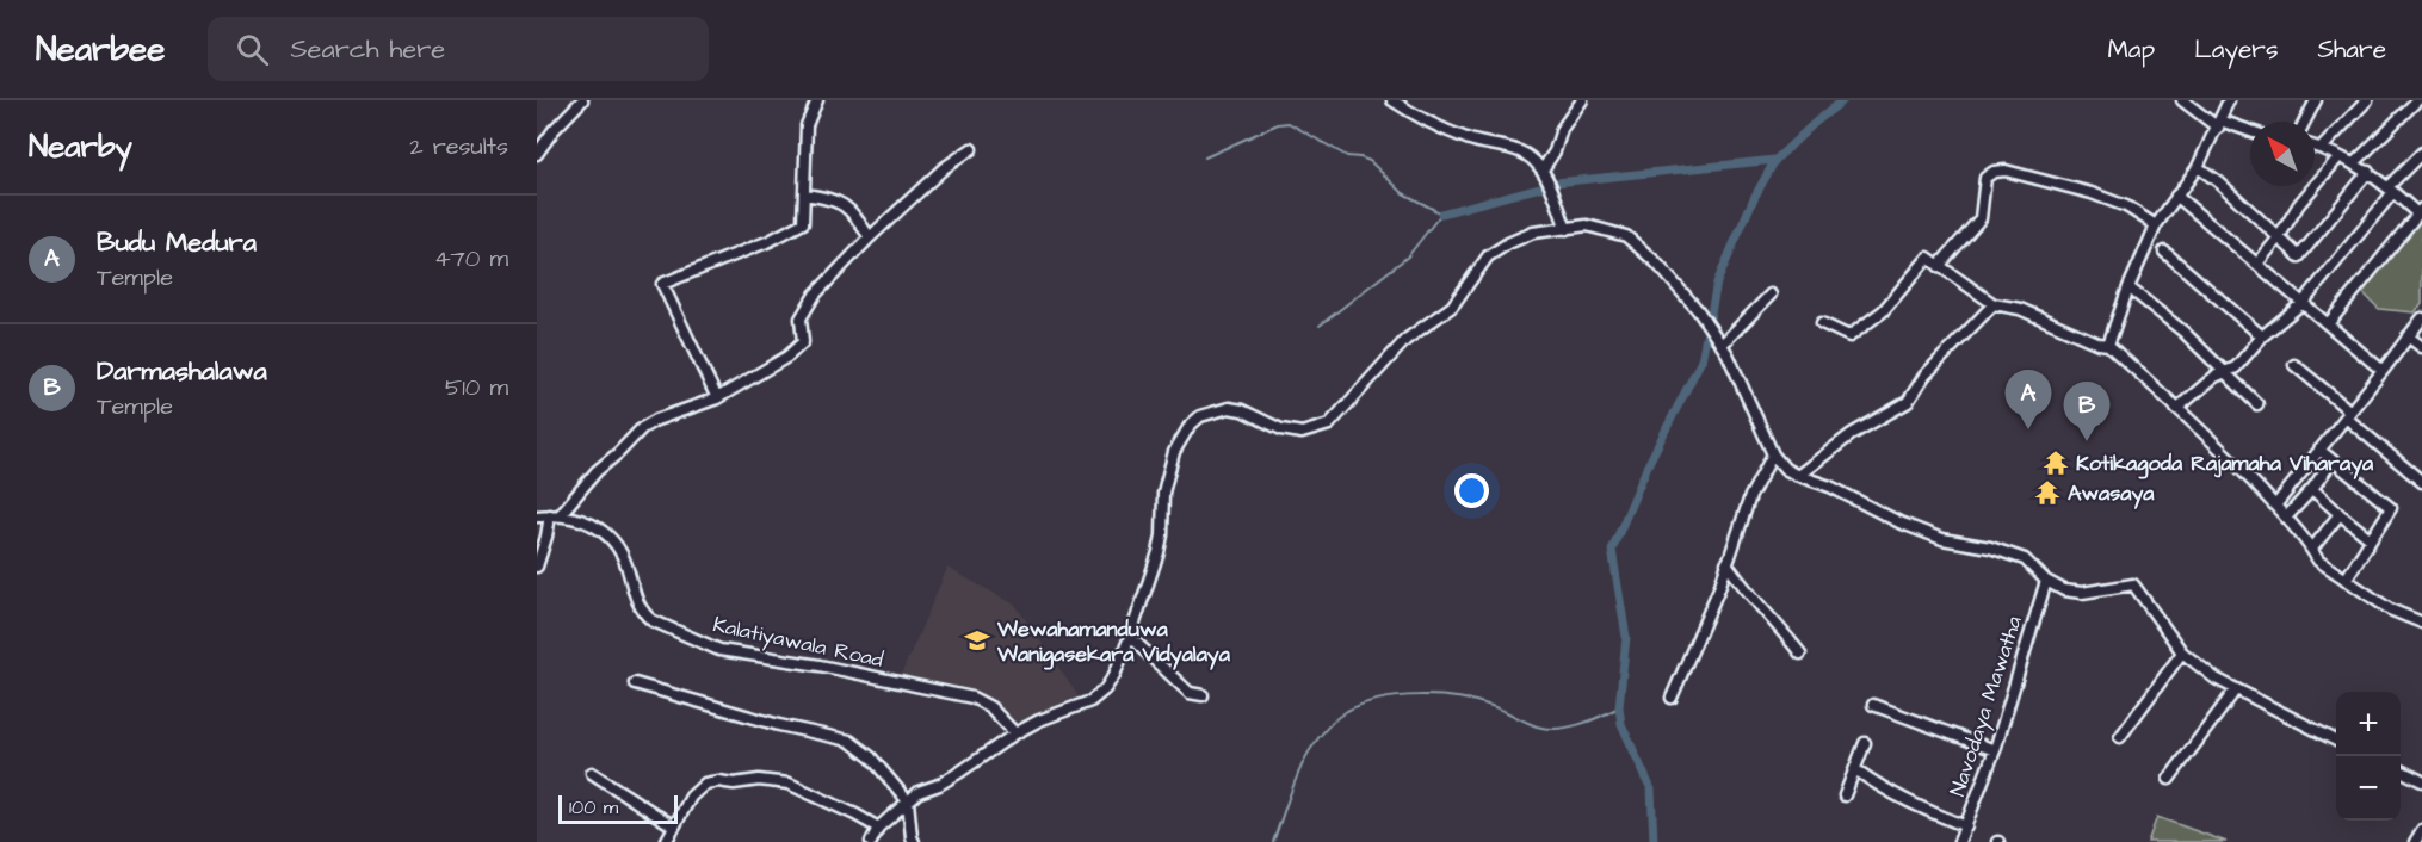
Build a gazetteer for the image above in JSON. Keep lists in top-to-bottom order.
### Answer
{
  "streets": {
    "street": ["Kalatiyawala Road", "Navodaya Mawatha"]
  },
  "places": {
    "temple": ["Kotikagoda Rajamaha Viharaya", "Awasaya"],
    "school or university": ["Wewahamanduwa Wanigasekara Vidyalaya"]
  },
  "scale_bar": "100 m",
  "north": "top left",
  "page": {
    "header": "Nearbee",
    "search": "Search here",
    "nav": ["Map", "Layers", "Share"],
    "heading": ["Nearby", "2 results"],
    "list": [
      {
        "mark": "A",
        "name": "Budu Medura",
        "note": "Temple",
        "value": "470 m"
      },
      {
        "mark": "B",
        "name": "Darmashalawa",
        "note": "Temple",
        "value": "510 m"
      }
    ],
    "pins": ["A", "B"],
    "map_buttons": ["+", "−"],
    "scale": "100 m"
  }
}
